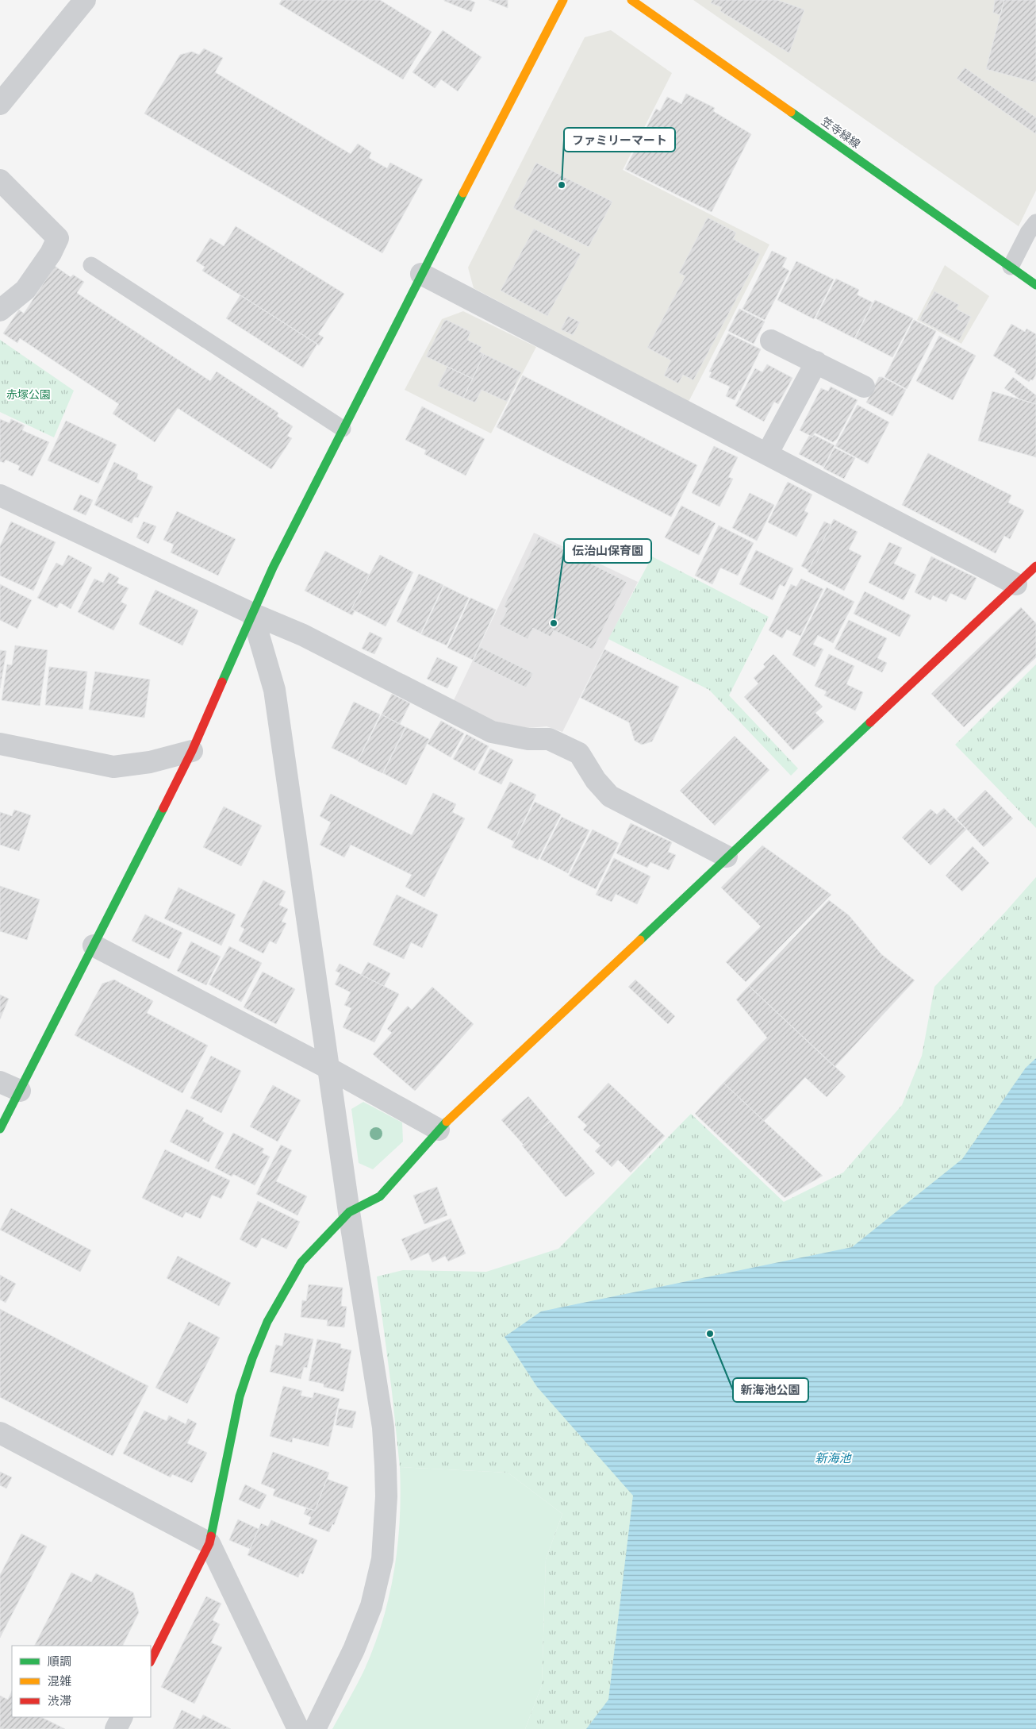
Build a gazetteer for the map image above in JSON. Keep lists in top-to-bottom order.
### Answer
{
  "streets": {
    "street": ["笠寺緑線"]
  },
  "water": ["新海池"],
  "parks": ["赤塚公園"],
  "places": ["ファミリーマート", "伝治山保育園", "新海池公園"],
  "legend": ["順調", "混雑", "渋滞"]
}
